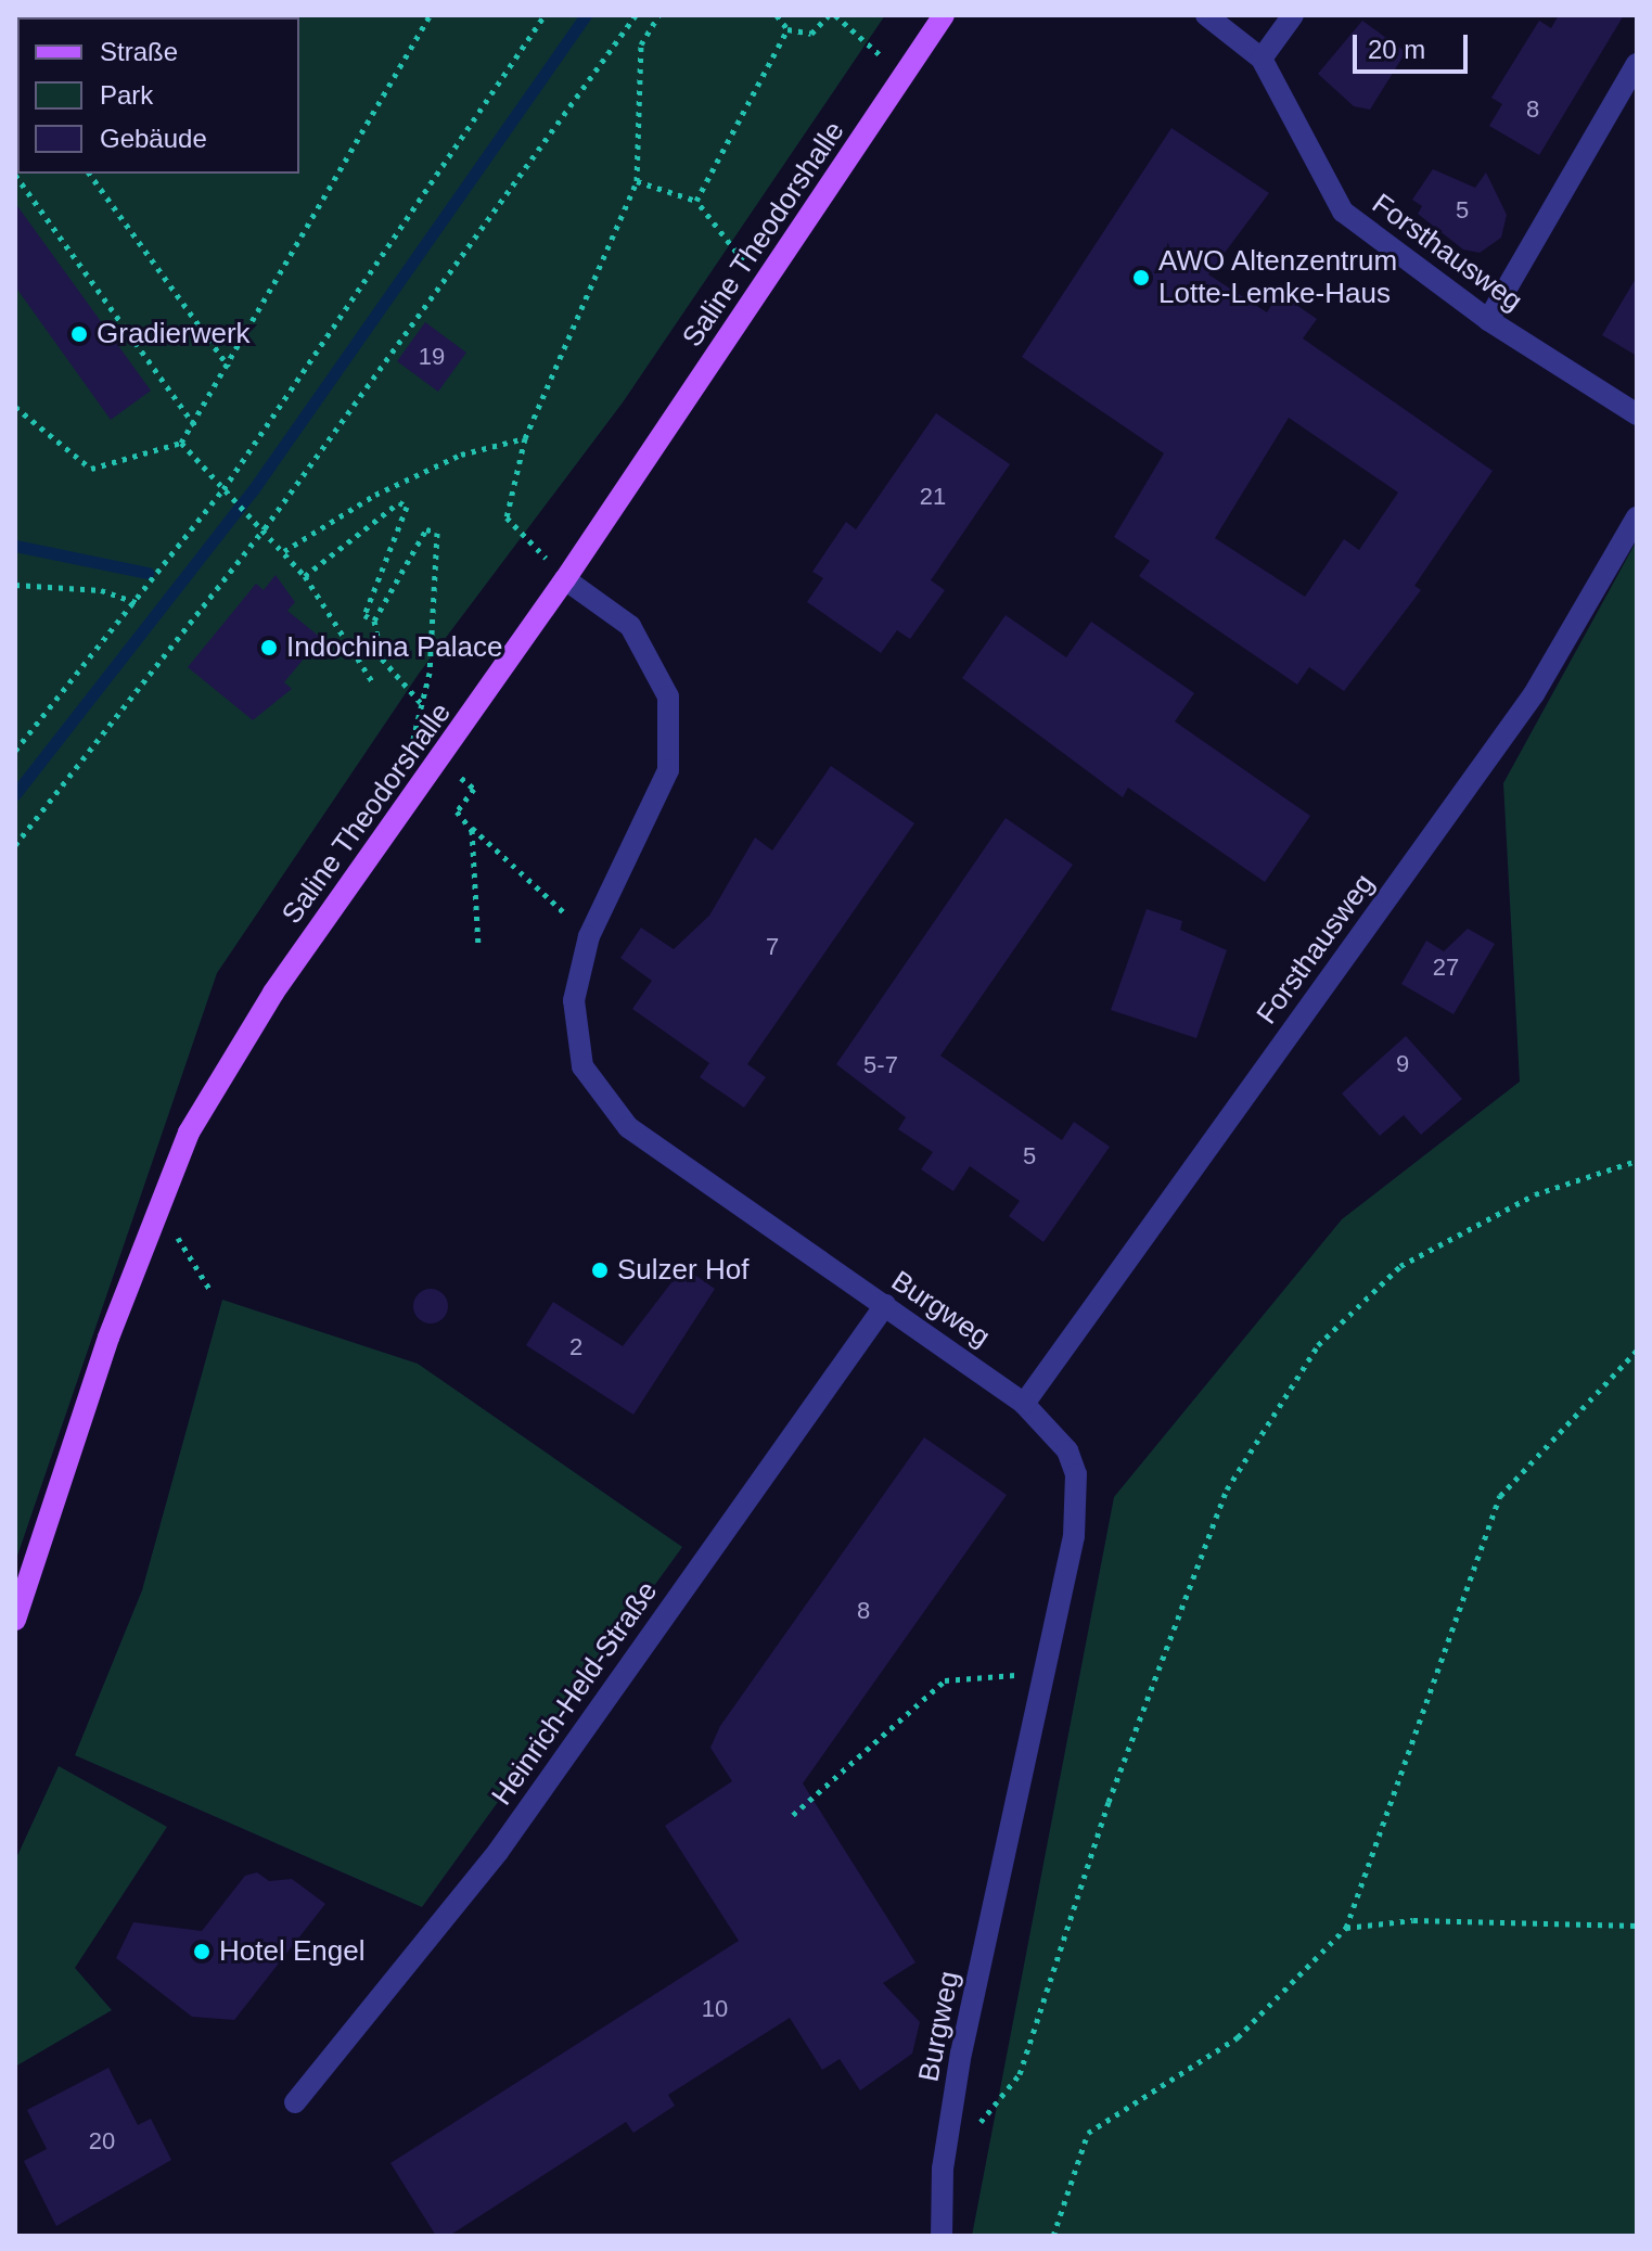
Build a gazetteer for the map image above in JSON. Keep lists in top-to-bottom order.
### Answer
{
  "streets": {
    "main road": ["Saline Theodorshalle"],
    "street": ["Forsthausweg", "Burgweg", "Heinrich-Held-Straße"]
  },
  "crossings": [
    ["Saline Theodorshalle", "Burgweg"],
    ["Forsthausweg", "Burgweg"],
    ["Burgweg", "Heinrich-Held-Straße"]
  ],
  "places": [
    "AWO Altenzentrum Lotte-Lemke-Haus",
    "Gradierwerk",
    "Indochina Palace",
    "Sulzer Hof",
    "Hotel Engel"
  ],
  "house_numbers": [
    "8",
    "5",
    "19",
    "21",
    "7",
    "27",
    "9",
    "5-7",
    "5",
    "2",
    "8",
    "10",
    "20"
  ],
  "legend": ["Straße", "Park", "Gebäude"],
  "scale_bar": "20 m"
}
